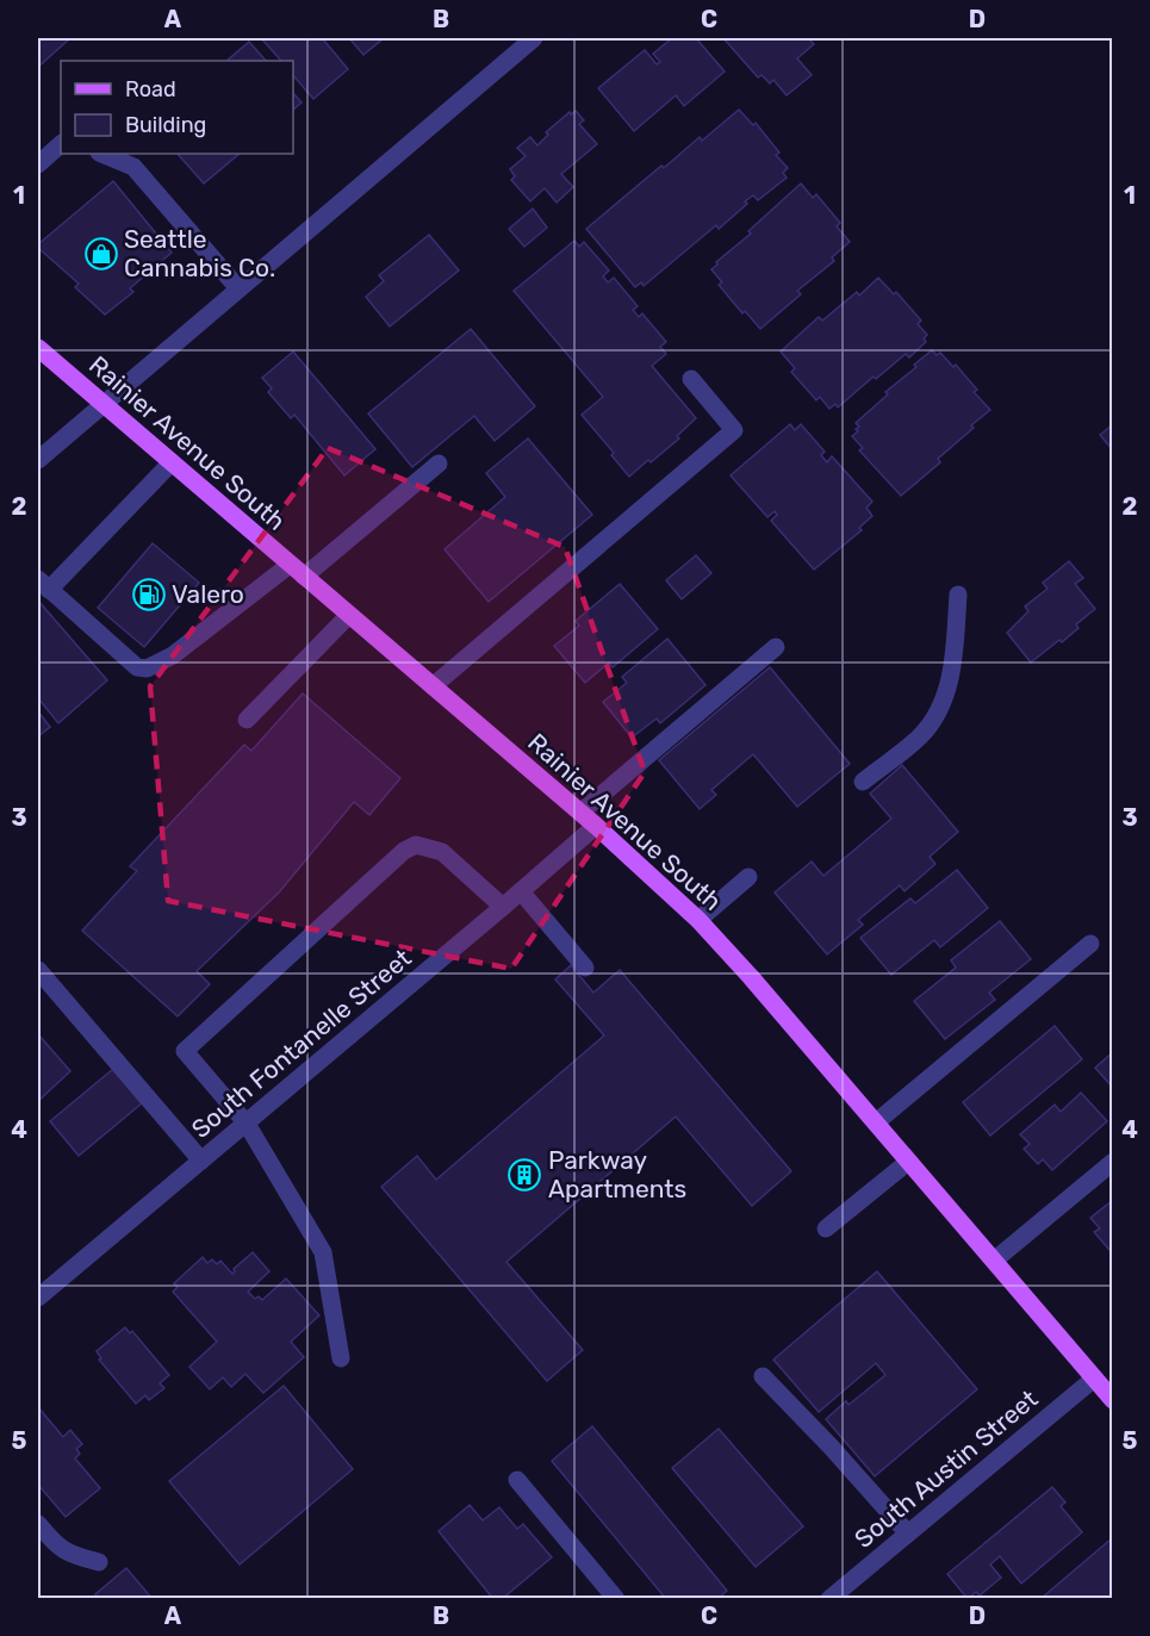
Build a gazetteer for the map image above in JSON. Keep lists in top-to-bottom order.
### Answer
{
  "streets": {
    "main road": ["Rainier Avenue South"],
    "street": ["South Fontanelle Street", "South Austin Street"]
  },
  "crossings": [
    ["Rainier Avenue South", "South Fontanelle Street"],
    ["Rainier Avenue South", "South Austin Street"]
  ],
  "places": {
    "shop": ["Seattle Cannabis Co."],
    "fuel station": ["Valero"],
    "building": ["Parkway Apartments"]
  },
  "legend": ["Road", "Building"],
  "grid": {
    "columns": [
      "A",
      "B",
      "C",
      "D"
    ],
    "rows": [
      "1",
      "2",
      "3",
      "4",
      "5"
    ]
  }
}
